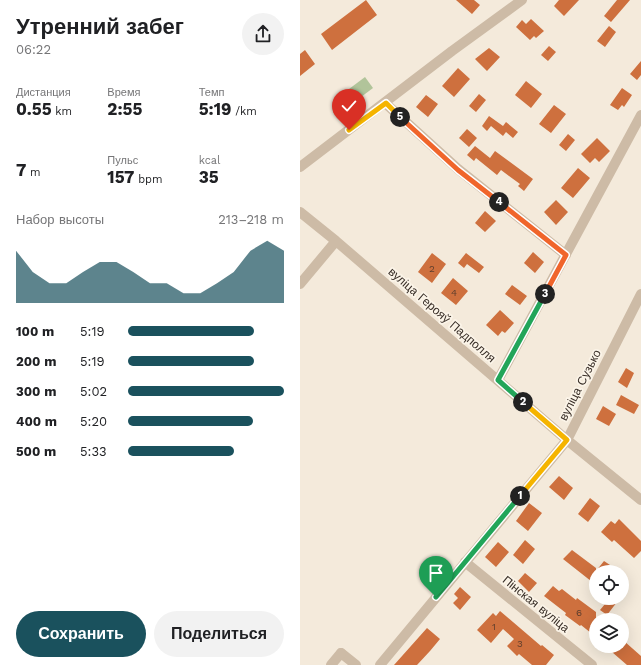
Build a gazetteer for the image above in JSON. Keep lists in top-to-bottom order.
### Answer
{
  "streets": {
    "street": ["вуліца Герояў Падполля", "вуліца Сузько", "Пінская вуліца"]
  },
  "crossings": [
    ["вуліца Герояў Падполля", "вуліца Сузько"],
    ["вуліца Сузько", "Пінская вуліца"]
  ],
  "house_numbers": [
    "2",
    "4",
    "6",
    "1",
    "3"
  ],
  "page": {
    "heading": ["Утренний забег", "06:22"],
    "stats": [
      ["Дистанция", "0.55 km"],
      ["Время", "2:55"],
      ["Темп", "5:19 /km"],
      ["7 m"],
      ["Пульс", "157 bpm"],
      ["kcal", "35"]
    ],
    "pins": [
      "5",
      "4",
      "3",
      "2",
      "1"
    ],
    "chart": ["Набор высоты", "213–218 m"],
    "list": [
      {
        "name": "100 m",
        "note": "5:19"
      },
      {
        "name": "200 m",
        "note": "5:19"
      },
      {
        "name": "300 m",
        "note": "5:02"
      },
      {
        "name": "400 m",
        "note": "5:20"
      },
      {
        "name": "500 m",
        "note": "5:33"
      }
    ],
    "buttons": ["Сохранить", "Поделиться"]
  }
}
